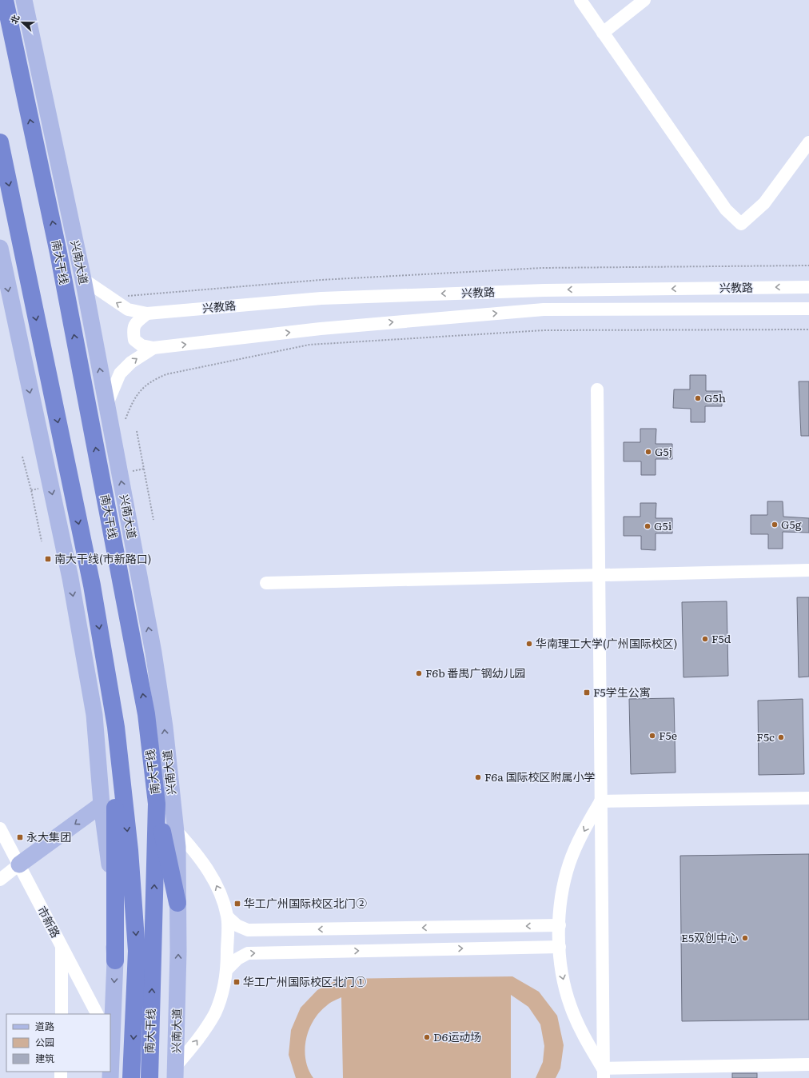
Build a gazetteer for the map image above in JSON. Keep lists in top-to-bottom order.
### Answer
{
  "streets": {
    "highway": ["南大干线"],
    "main road": ["兴南大道"],
    "street": ["兴教路", "市新路"]
  },
  "crossings": [
    ["兴南大道", "兴教路"]
  ],
  "places": {
    "other": [
      "G5h",
      "G5j",
      "G5g",
      "G5i",
      "F5d",
      "华南理工大学(广州国际校区)",
      "F6b 番禺广钢幼儿园",
      "F5e",
      "F5c",
      "F6a 国际校区附属小学",
      "E5双创中心",
      "D6运动场"
    ],
    "transit": [
      "南大干线(市新路口)",
      "F5学生公寓",
      "永大集团",
      "华工广州国际校区北门②",
      "华工广州国际校区北门①"
    ]
  },
  "legend": ["道路", "公园", "建筑"],
  "north": "left"
}
